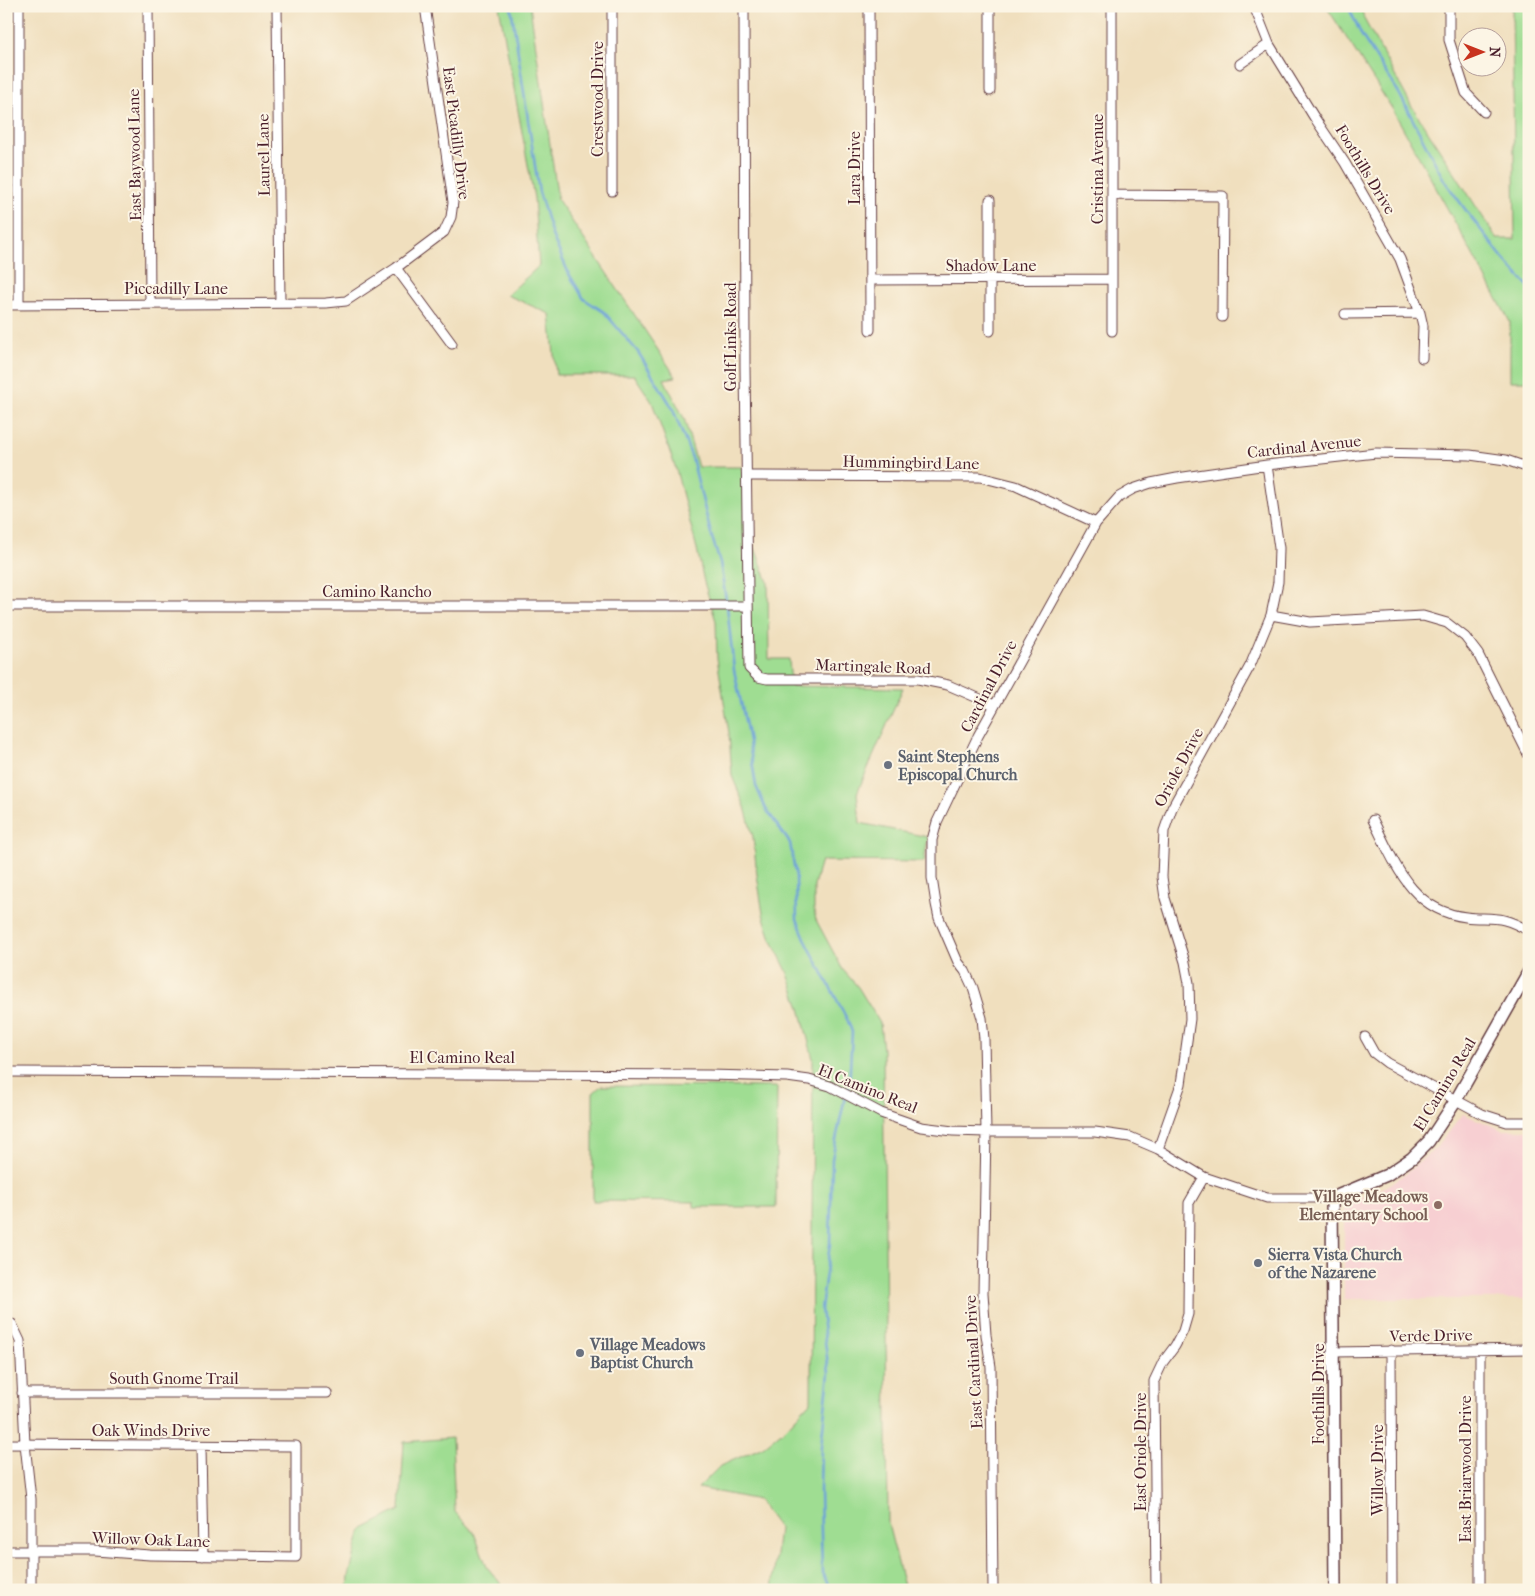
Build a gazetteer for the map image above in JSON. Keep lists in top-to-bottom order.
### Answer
{
  "streets": {
    "street": [
      "Crestwood Drive",
      "East Picadilly Drive",
      "East Baywood Lane",
      "Laurel Lane",
      "Lara Drive",
      "Cristina Avenue",
      "Foothills Drive",
      "Shadow Lane",
      "Piccadilly Lane",
      "Golf Links Road",
      "Cardinal Avenue",
      "Hummingbird Lane",
      "Camino Rancho",
      "Martingale Road",
      "Cardinal Drive",
      "Oriole Drive",
      "El Camino Real",
      "Verde Drive",
      "East Cardinal Drive",
      "South Gnome Trail",
      "Oak Winds Drive",
      "East Oriole Drive",
      "East Briarwood Drive",
      "Willow Drive",
      "Willow Oak Lane"
    ]
  },
  "crossings": [
    ["East Picadilly Drive", "Piccadilly Lane"],
    ["East Baywood Lane", "Piccadilly Lane"],
    ["Laurel Lane", "Piccadilly Lane"],
    ["Lara Drive", "Shadow Lane"],
    ["Cristina Avenue", "Shadow Lane"],
    ["Foothills Drive", "El Camino Real"],
    ["Foothills Drive", "Verde Drive"],
    ["Golf Links Road", "Hummingbird Lane"],
    ["Golf Links Road", "Camino Rancho"],
    ["Golf Links Road", "Martingale Road"],
    ["Cardinal Avenue", "Hummingbird Lane"],
    ["Cardinal Avenue", "Cardinal Drive"],
    ["Cardinal Avenue", "Oriole Drive"],
    ["Hummingbird Lane", "Cardinal Drive"],
    ["Martingale Road", "Cardinal Drive"],
    ["Cardinal Drive", "El Camino Real"],
    ["Cardinal Drive", "East Cardinal Drive"],
    ["Oriole Drive", "El Camino Real"],
    ["El Camino Real", "East Cardinal Drive"],
    ["El Camino Real", "East Oriole Drive"],
    ["Verde Drive", "East Briarwood Drive"],
    ["Verde Drive", "Willow Drive"],
    ["Oak Winds Drive", "Willow Oak Lane"]
  ],
  "places": [
    "Saint Stephens Episcopal Church",
    "Village Meadows Elementary School",
    "Sierra Vista Church of the Nazarene",
    "Village Meadows Baptist Church"
  ],
  "north": "right"
}
